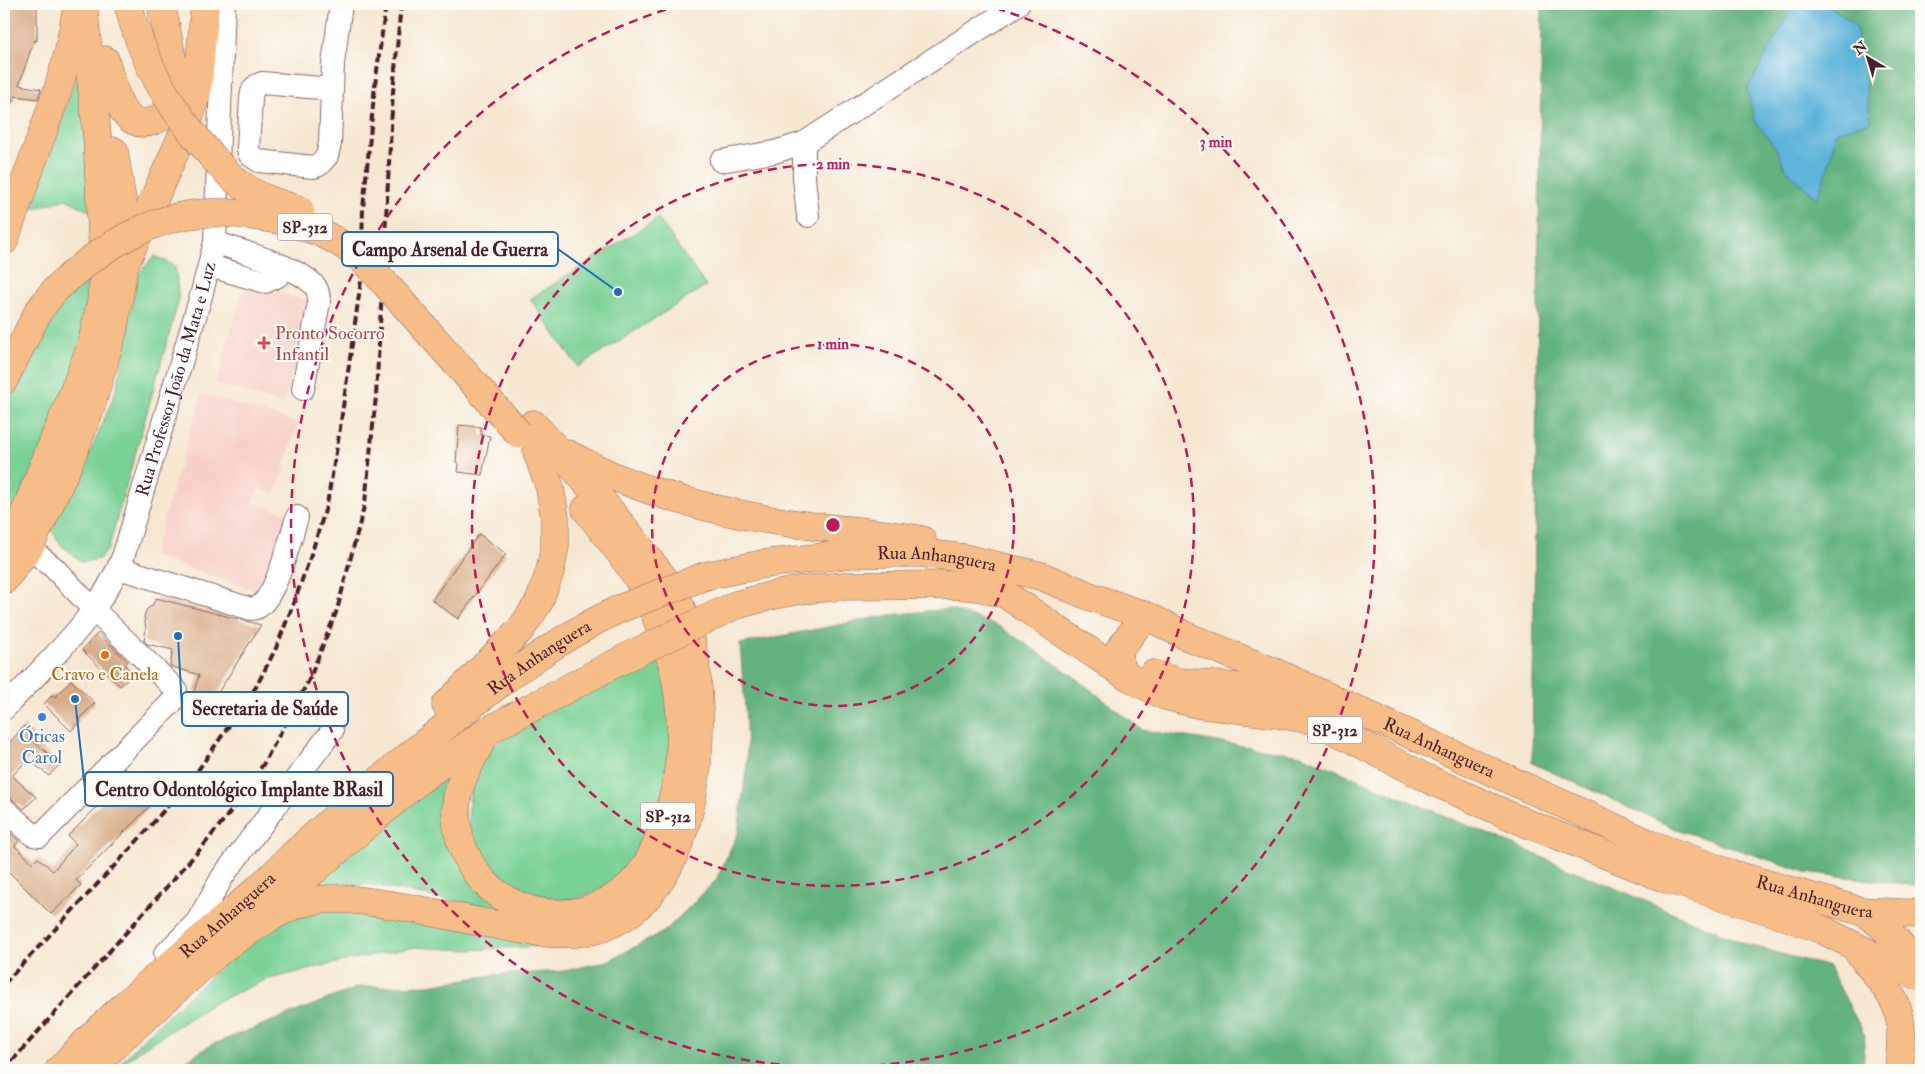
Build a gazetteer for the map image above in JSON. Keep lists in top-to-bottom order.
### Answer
{
  "streets": {
    "main road": ["SP-312", "Rua Anhanguera"],
    "street": ["Rua Professor João da Mata e Luz"]
  },
  "crossings": [
    ["SP-312", "Rua Anhanguera"]
  ],
  "places": {
    "other": [
      "Campo Arsenal de Guerra",
      "Secretaria de Saúde",
      "Cravo e Canela",
      "Centro Odontológico Implante BRasil",
      "Óticas Carol"
    ],
    "health": ["Pronto Socorro Infantil"]
  },
  "north": "top left",
  "rings": ["3 min", "2 min", "1 min"]
}
